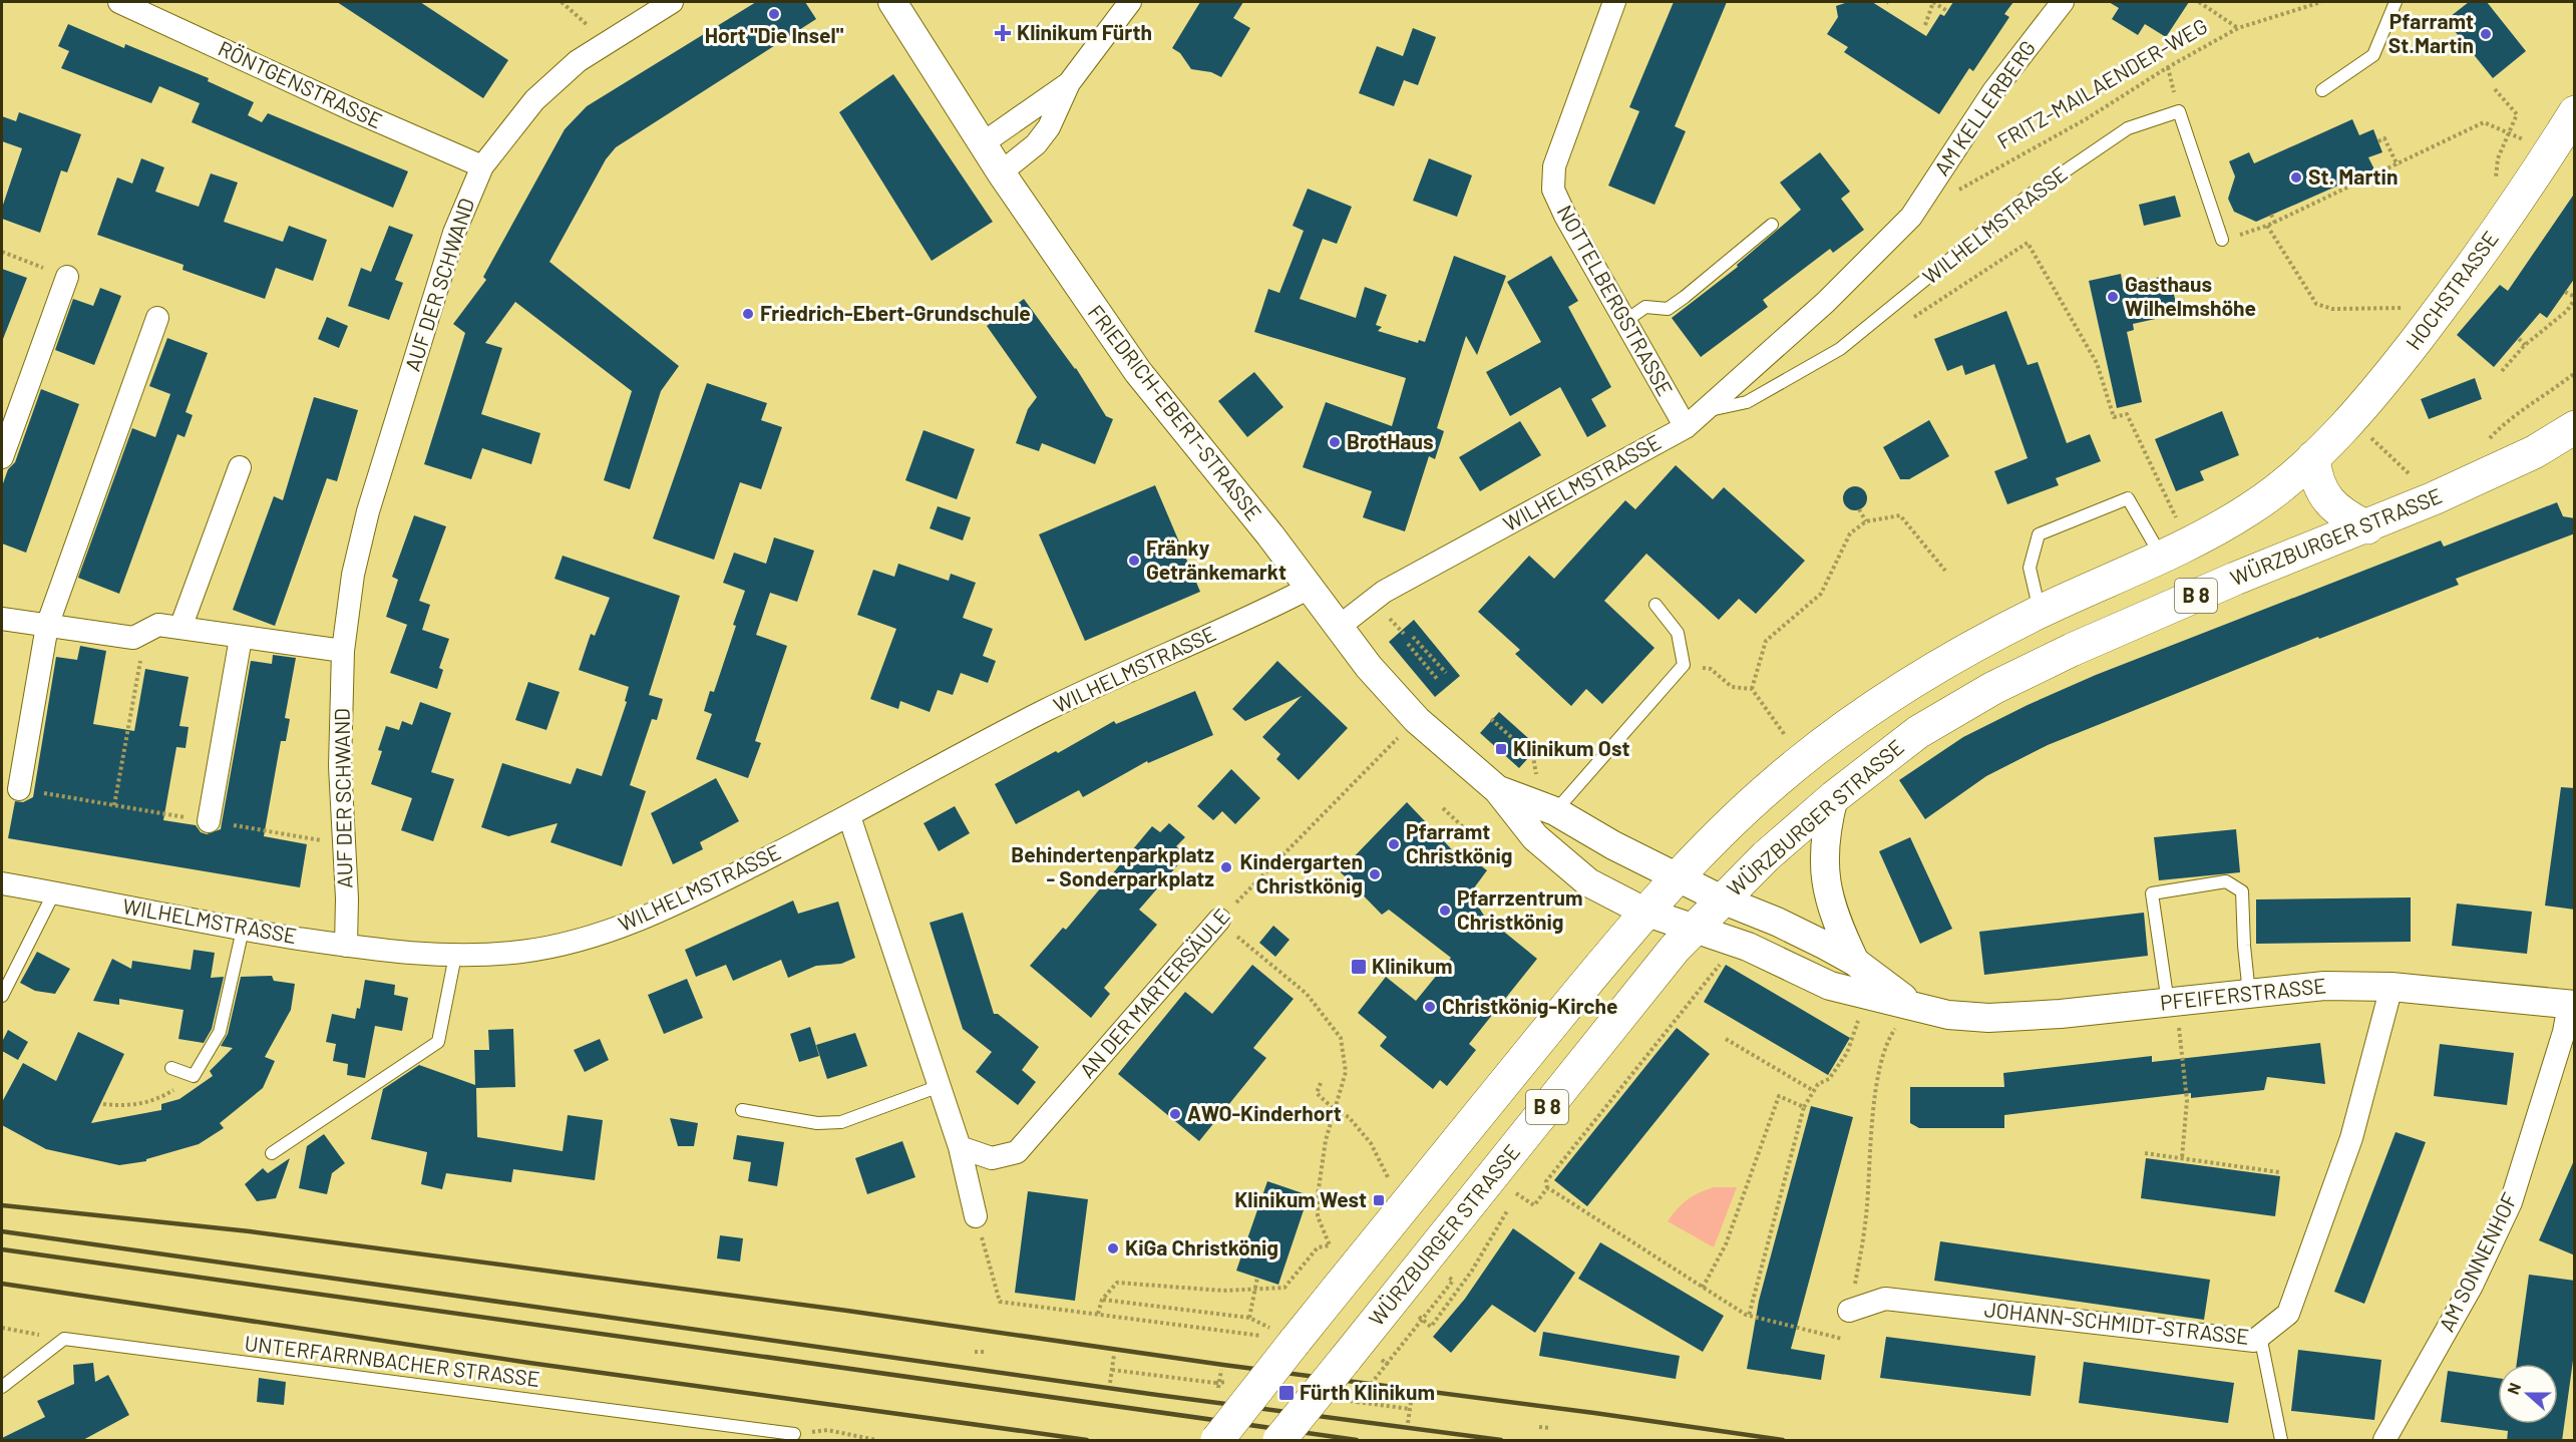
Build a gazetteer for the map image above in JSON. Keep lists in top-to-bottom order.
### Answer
{
  "streets": {
    "main road": ["HOCHSTRASSE", "WÜRZBURGER STRASSE", "B 8"],
    "street": [
      "RÖNTGENSTRASSE",
      "AM KELLERBERG",
      "WILHELMSTRASSE",
      "AUF DER SCHWAND",
      "NOTTELBERGSTRASSE",
      "FRIEDRICH-EBERT-STRASSE",
      "AN DER MARTERSÄULE",
      "PFEIFERSTRASSE",
      "AM SONNENHOF",
      "JOHANN-SCHMIDT-STRASSE"
    ],
    "lane": ["UNTERFARRNBACHER STRASSE"],
    "path": ["FRITZ-MAILAENDER-WEG"]
  },
  "crossings": [
    ["RÖNTGENSTRASSE", "AUF DER SCHWAND"],
    ["AM KELLERBERG", "WILHELMSTRASSE"],
    ["WILHELMSTRASSE", "AUF DER SCHWAND"],
    ["WILHELMSTRASSE", "NOTTELBERGSTRASSE"],
    ["WILHELMSTRASSE", "FRIEDRICH-EBERT-STRASSE"],
    ["HOCHSTRASSE", "B 8"],
    ["FRIEDRICH-EBERT-STRASSE", "WÜRZBURGER STRASSE"],
    ["FRIEDRICH-EBERT-STRASSE", "B 8"],
    ["FRIEDRICH-EBERT-STRASSE", "AN DER MARTERSÄULE"],
    ["FRIEDRICH-EBERT-STRASSE", "PFEIFERSTRASSE"],
    ["WÜRZBURGER STRASSE", "PFEIFERSTRASSE"],
    ["PFEIFERSTRASSE", "AM SONNENHOF"],
    ["PFEIFERSTRASSE", "JOHANN-SCHMIDT-STRASSE"]
  ],
  "places": {
    "other": [
      "Hort \"Die Insel\"",
      "Pfarramt St.Martin",
      "St. Martin",
      "Gasthaus Wilhelmshöhe",
      "Friedrich-Ebert-Grundschule",
      "BrotHaus",
      "Fränky Getränkemarkt",
      "Pfarramt Christkönig",
      "Behindertenparkplatz - Sonderparkplatz",
      "Kindergarten Christkönig",
      "Pfarrzentrum Christkönig",
      "Christkönig-Kirche",
      "AWO-Kinderhort",
      "KiGa Christkönig"
    ],
    "health": ["Klinikum Fürth"],
    "transit": [
      "Klinikum Ost",
      "Klinikum",
      "Klinikum West",
      "Fürth Klinikum"
    ]
  },
  "north": "left"
}
